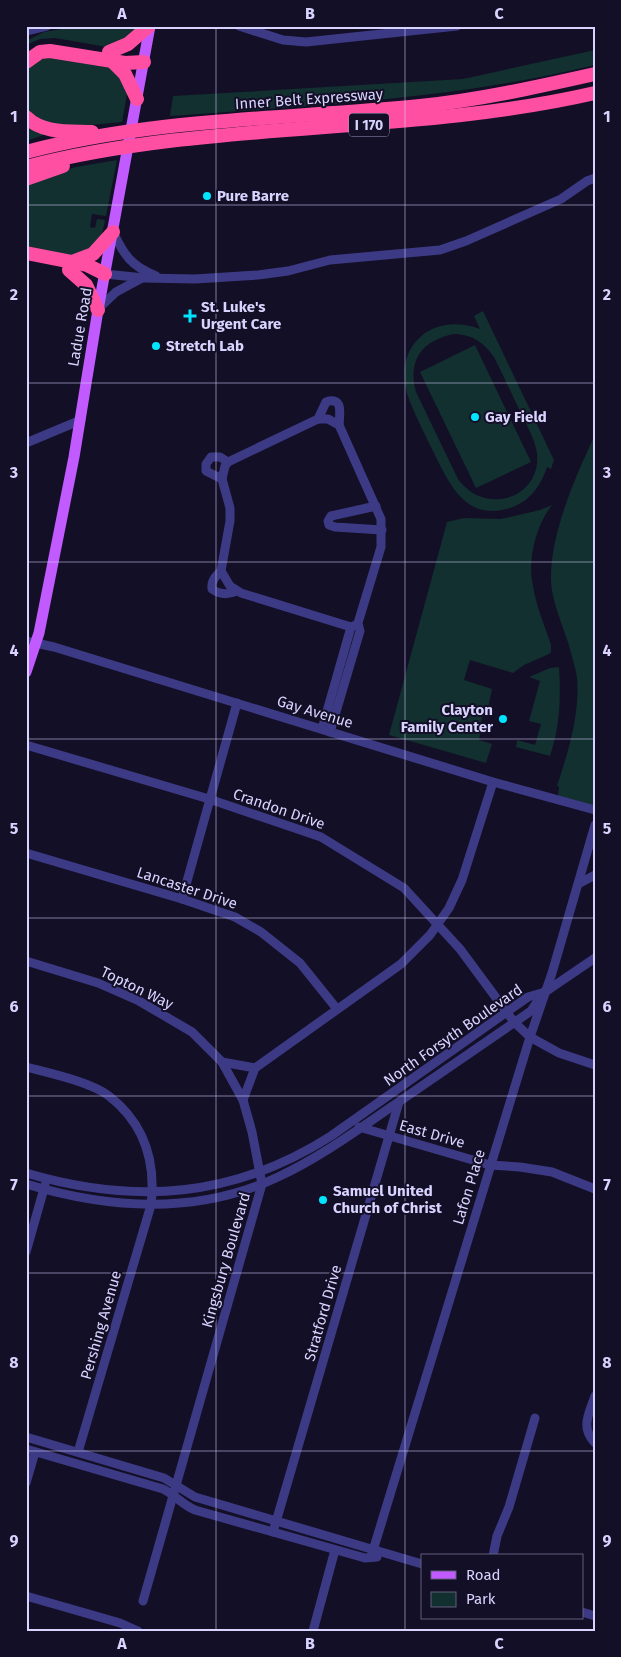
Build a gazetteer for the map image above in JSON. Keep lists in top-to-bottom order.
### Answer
{
  "streets": {
    "highway": ["Inner Belt Expressway", "I 170"],
    "main road": ["Ladue Road"],
    "street": [
      "Gay Avenue",
      "Crandon Drive",
      "Lancaster Drive",
      "Topton Way",
      "North Forsyth Boulevard",
      "East Drive",
      "Lafon Place",
      "Kingsbury Boulevard",
      "Stratford Drive",
      "Pershing Avenue"
    ]
  },
  "crossings": [
    ["Ladue Road", "Gay Avenue"],
    ["Crandon Drive", "North Forsyth Boulevard"],
    ["Crandon Drive", "Lafon Place"],
    ["Topton Way", "Kingsbury Boulevard"],
    ["North Forsyth Boulevard", "East Drive"],
    ["North Forsyth Boulevard", "Lafon Place"],
    ["North Forsyth Boulevard", "Kingsbury Boulevard"],
    ["North Forsyth Boulevard", "Stratford Drive"],
    ["North Forsyth Boulevard", "Pershing Avenue"],
    ["East Drive", "Lafon Place"],
    ["East Drive", "Stratford Drive"]
  ],
  "places": {
    "other": [
      "Pure Barre",
      "Stretch Lab",
      "Gay Field",
      "Clayton Family Center",
      "Samuel United Church of Christ"
    ],
    "health": ["St. Luke's Urgent Care"]
  },
  "legend": ["Road", "Park"],
  "grid": {
    "columns": ["A", "B", "C"],
    "rows": [
      "1",
      "2",
      "3",
      "4",
      "5",
      "6",
      "7",
      "8",
      "9"
    ]
  }
}
